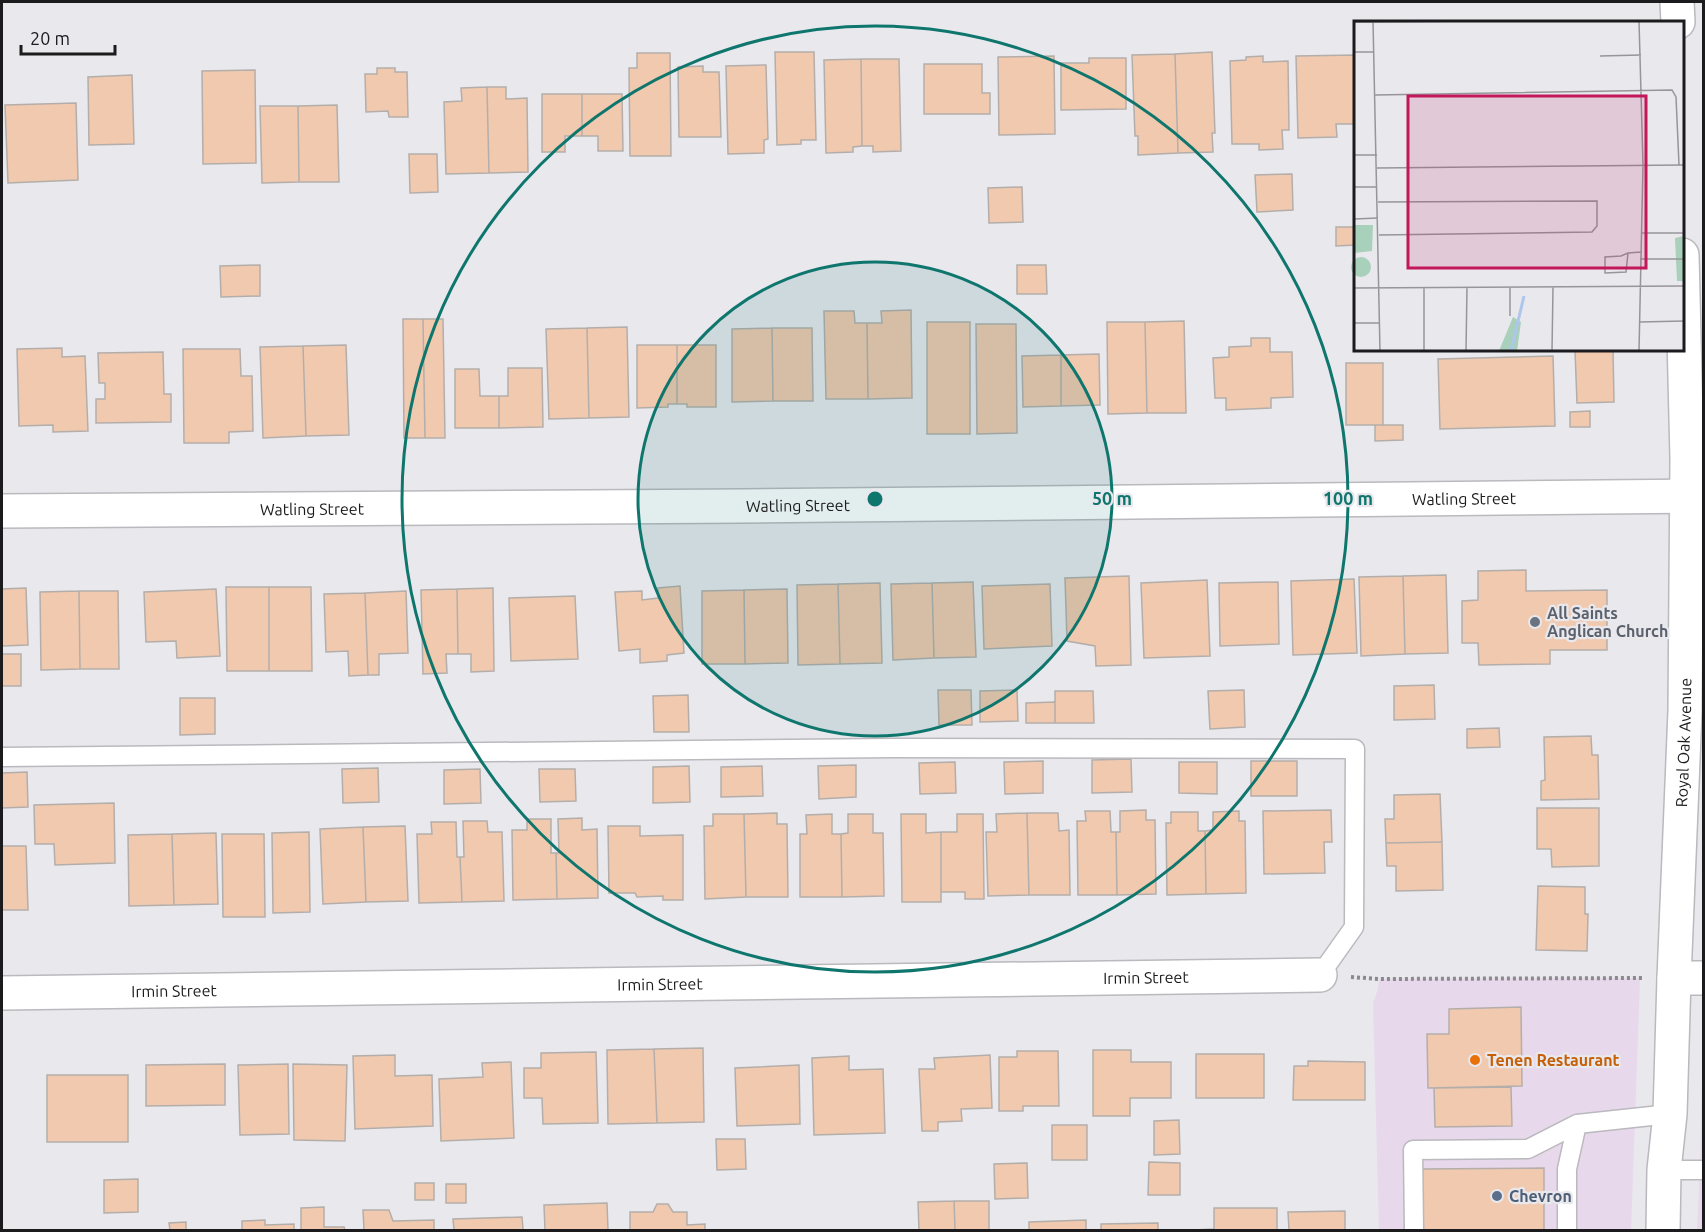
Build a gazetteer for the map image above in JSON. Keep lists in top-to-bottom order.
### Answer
{
  "streets": {
    "street": ["Watling Street", "Royal Oak Avenue", "Irmin Street"]
  },
  "crossings": [
    ["Watling Street", "Royal Oak Avenue"]
  ],
  "places": ["All Saints Anglican Church", "Tenen Restaurant", "Chevron"],
  "scale_bar": "20 m",
  "rings": ["50 m", "100 m"]
}
